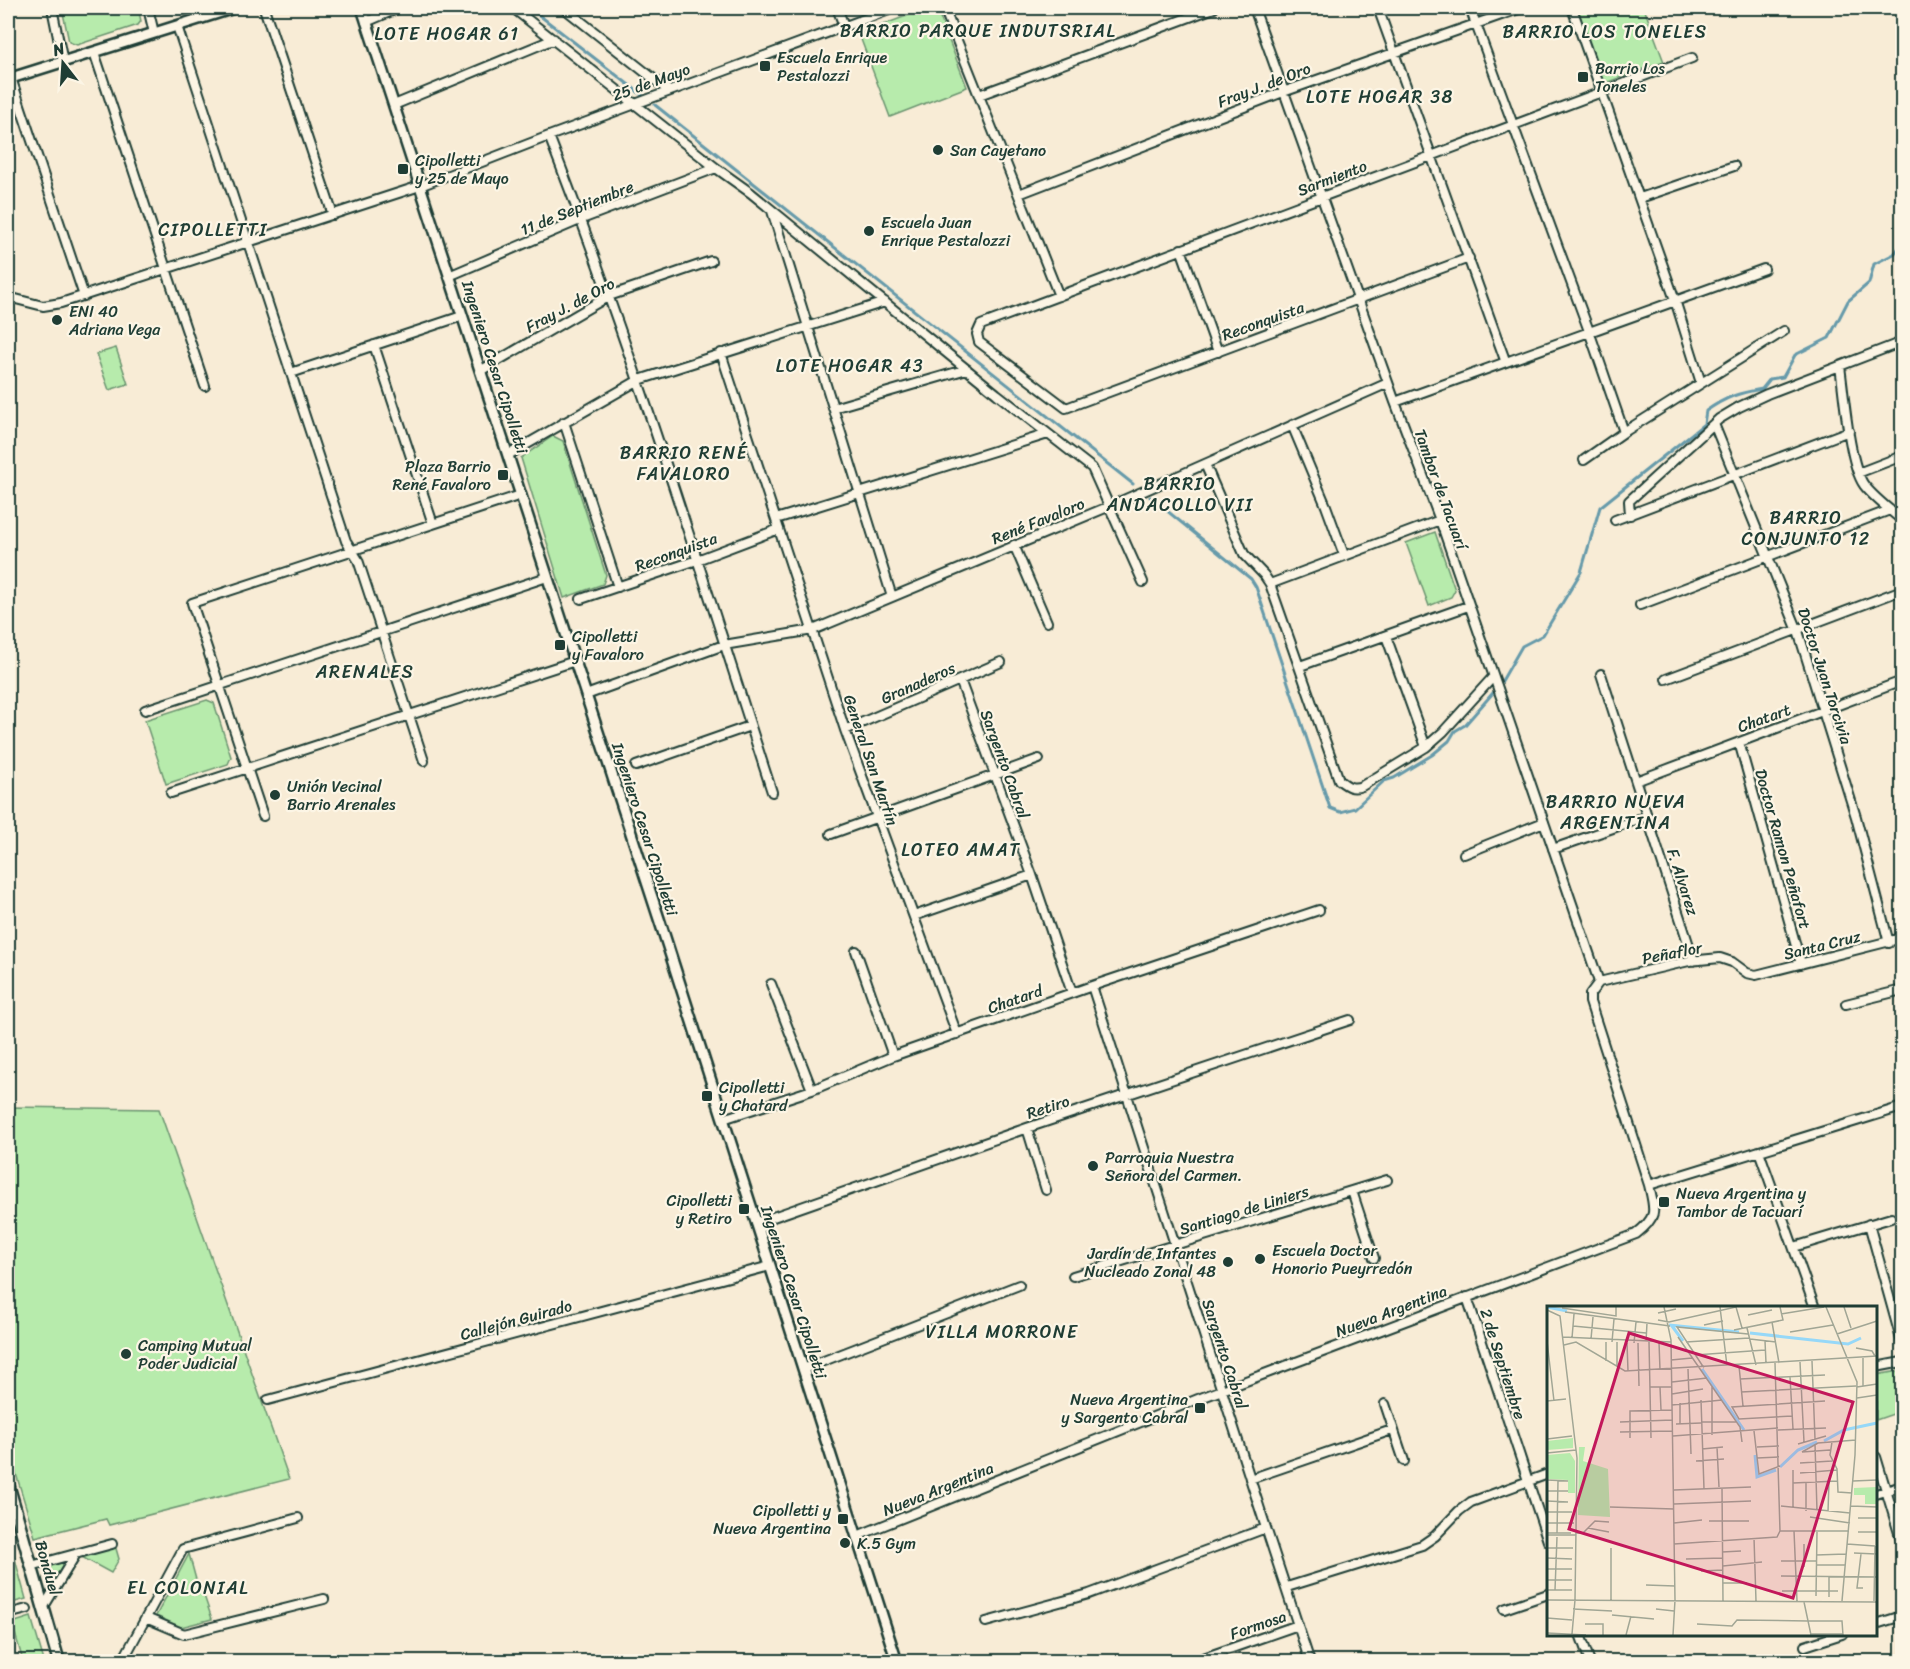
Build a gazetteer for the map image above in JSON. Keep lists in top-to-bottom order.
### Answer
{
  "streets": {
    "main road": ["Bonduel"],
    "street": [
      "25 de Mayo",
      "Fray J. de Oro",
      "Sarmiento",
      "11 de Septiembre",
      "Reconquista",
      "Ingeniero Cesar Cipolletti",
      "Tambor de Tacuarí",
      "René Favaloro",
      "Doctor Juan Torcivia",
      "Granaderos",
      "Chatart",
      "General San Martín",
      "Sargento Cabral",
      "Doctor Ramon Peñafort",
      "F. Alvarez",
      "Santa Cruz",
      "Peñaflor",
      "Chatard",
      "Retiro",
      "Santiago de Liniers",
      "Nueva Argentina",
      "Callejón Guirado",
      "2 de Septiembre",
      "Formosa"
    ]
  },
  "crossings": [
    ["25 de Mayo", "Ingeniero Cesar Cipolletti"],
    ["Fray J. de Oro", "Ingeniero Cesar Cipolletti"],
    ["Fray J. de Oro", "Tambor de Tacuarí"],
    ["Sarmiento", "Reconquista"],
    ["Sarmiento", "Tambor de Tacuarí"],
    ["11 de Septiembre", "Ingeniero Cesar Cipolletti"],
    ["Reconquista", "Tambor de Tacuarí"],
    ["Reconquista", "General San Martín"],
    ["Ingeniero Cesar Cipolletti", "René Favaloro"],
    ["Ingeniero Cesar Cipolletti", "Chatard"],
    ["Ingeniero Cesar Cipolletti", "Retiro"],
    ["Ingeniero Cesar Cipolletti", "Nueva Argentina"],
    ["Ingeniero Cesar Cipolletti", "Callejón Guirado"],
    ["Tambor de Tacuarí", "René Favaloro"],
    ["Tambor de Tacuarí", "Peñaflor"],
    ["René Favaloro", "General San Martín"],
    ["Doctor Juan Torcivia", "Chatart"],
    ["Doctor Juan Torcivia", "Santa Cruz"],
    ["Granaderos", "General San Martín"],
    ["Granaderos", "Sargento Cabral"],
    ["Chatart", "Doctor Ramon Peñafort"],
    ["Chatart", "F. Alvarez"],
    ["General San Martín", "Chatard"],
    ["Sargento Cabral", "Chatard"],
    ["Sargento Cabral", "Retiro"],
    ["Sargento Cabral", "Santiago de Liniers"],
    ["Sargento Cabral", "Nueva Argentina"],
    ["Sargento Cabral", "Formosa"],
    ["Doctor Ramon Peñafort", "Santa Cruz"],
    ["F. Alvarez", "Peñaflor"],
    ["Santa Cruz", "Peñaflor"],
    ["Nueva Argentina", "2 de Septiembre"]
  ],
  "districts": [
    "BARRIO PARQUE INDUTSRIAL",
    "BARRIO LOS TONELES",
    "LOTE HOGAR 61",
    "LOTE HOGAR 38",
    "CIPOLLETTI",
    "LOTE HOGAR 43",
    "BARRIO RENÉ FAVALORO",
    "BARRIO ANDACOLLO VII",
    "BARRIO CONJUNTO 12",
    "ARENALES",
    "BARRIO NUEVA ARGENTINA",
    "LOTEO AMAT",
    "VILLA MORRONE",
    "EL COLONIAL"
  ],
  "places": {
    "transit": [
      "Escuela Enrique Pestalozzi",
      "Barrio Los Toneles",
      "Cipolletti y 25 de Mayo",
      "Plaza Barrio René Favaloro",
      "Cipolletti y Favaloro",
      "Cipolletti y Chatard",
      "Nueva Argentina y Tambor de Tacuarí",
      "Cipolletti y Retiro",
      "Nueva Argentina y Sargento Cabral",
      "Cipolletti y Nueva Argentina"
    ],
    "other": [
      "San Cayetano",
      "Escuela Juan Enrique Pestalozzi",
      "ENI 40 Adriana Vega",
      "Unión Vecinal Barrio Arenales",
      "Parroquia Nuestra Señora del Carmen.",
      "Escuela Doctor Honorio Pueyrredón",
      "Jardín de Infantes Nucleado Zonal 48",
      "Camping Mutual Poder Judicial",
      "K.5 Gym"
    ]
  },
  "north": "top"
}
